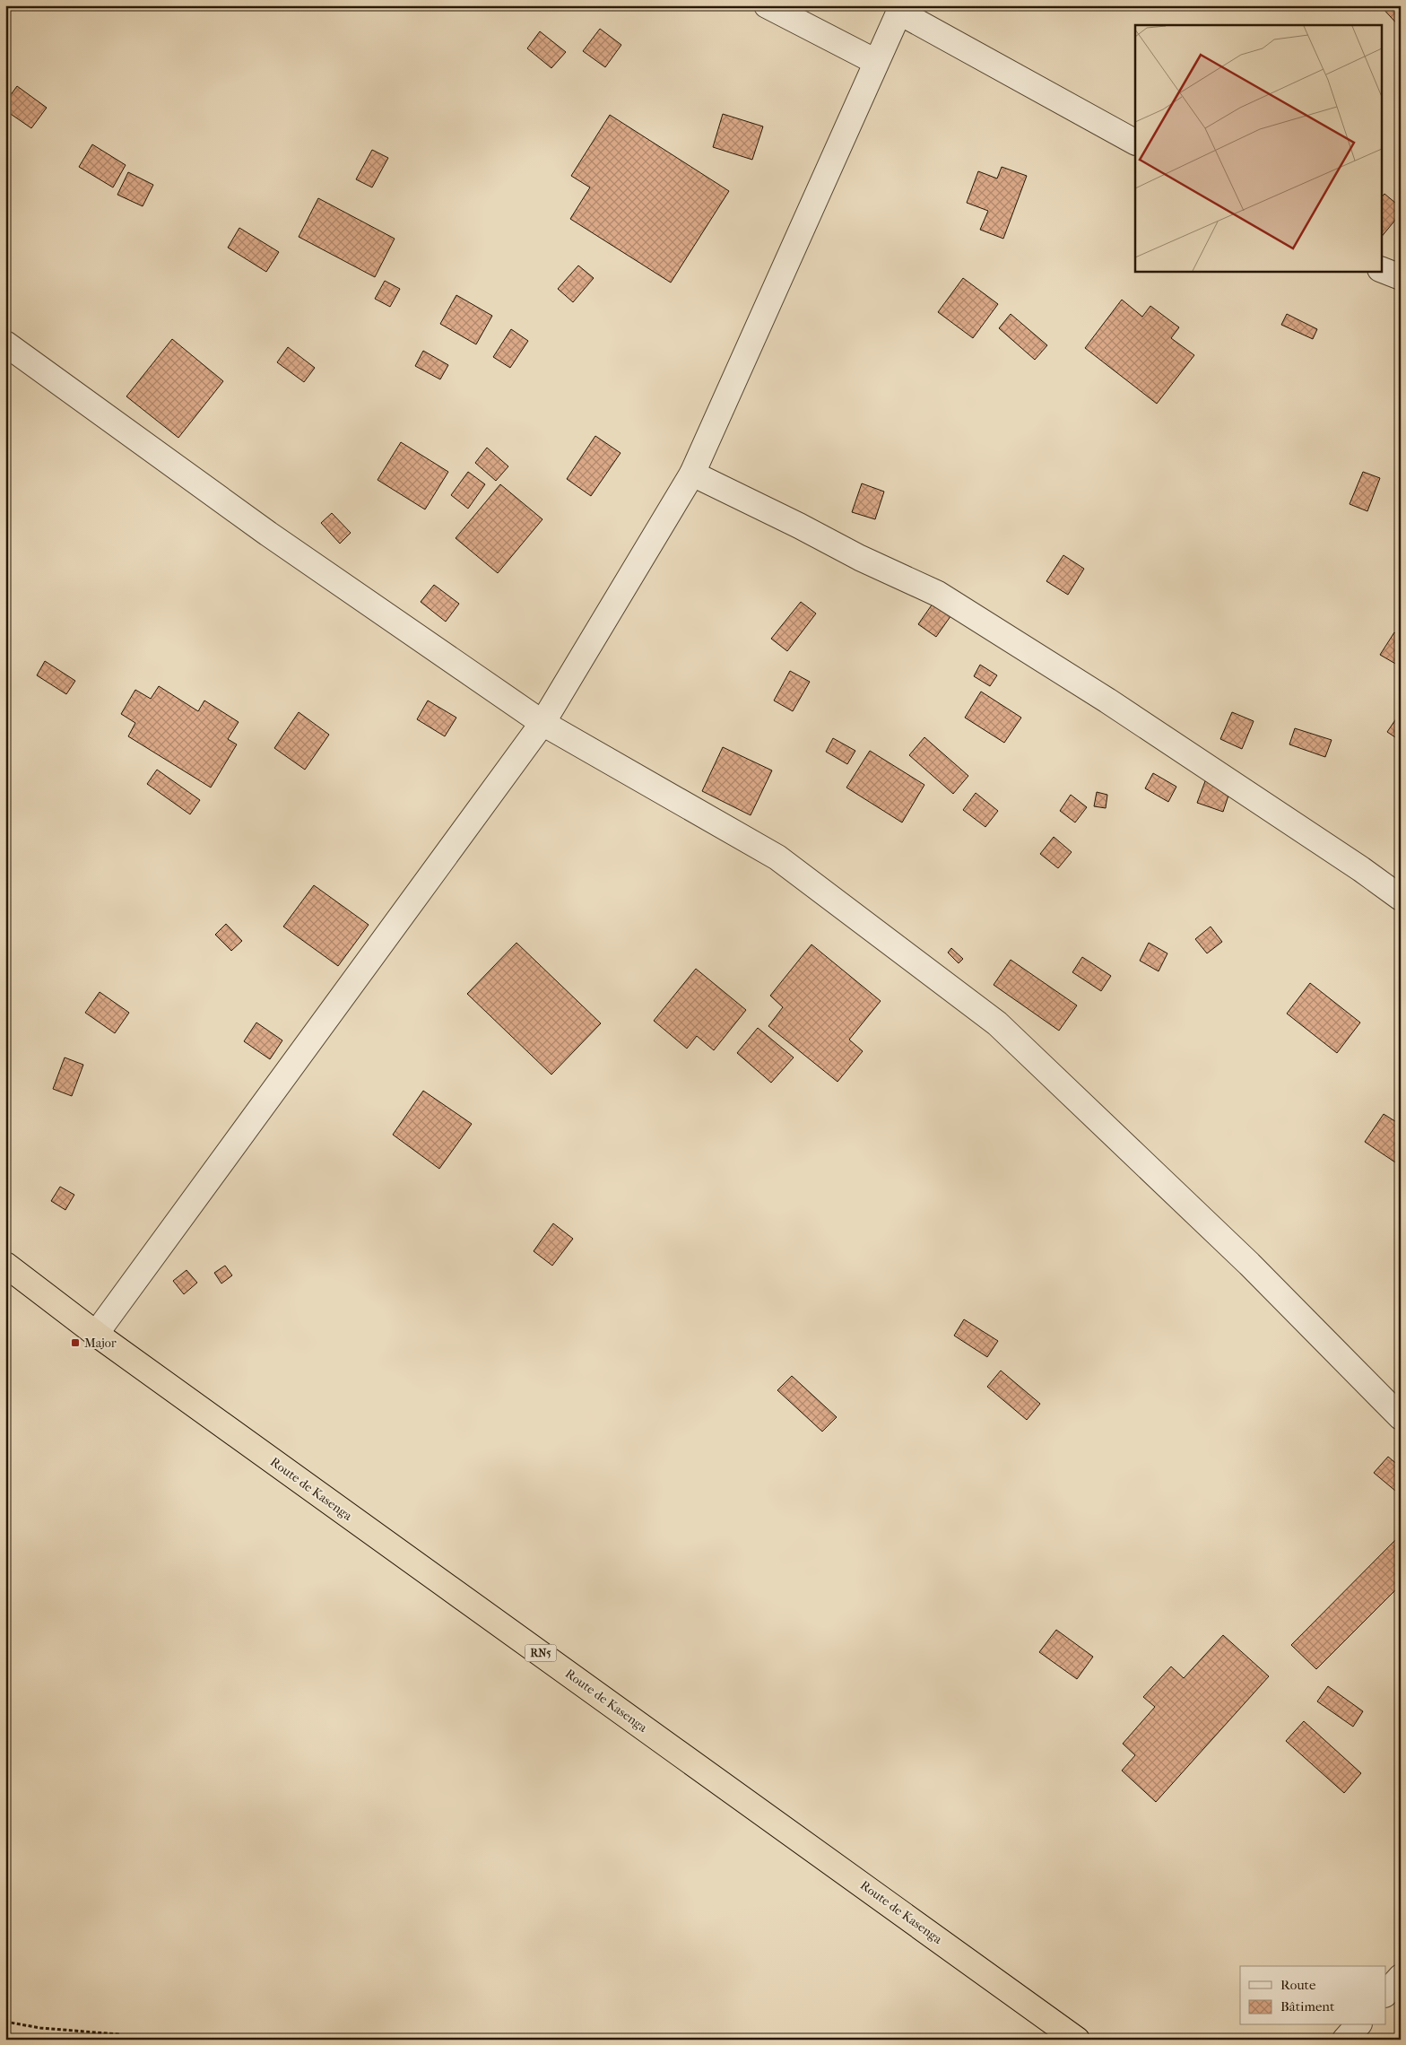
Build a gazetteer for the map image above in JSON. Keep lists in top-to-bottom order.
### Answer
{
  "streets": {
    "highway": ["Route de Kasenga", "RN5"]
  },
  "places": {
    "transit": ["Major"]
  },
  "legend": ["Route", "Bâtiment"]
}
